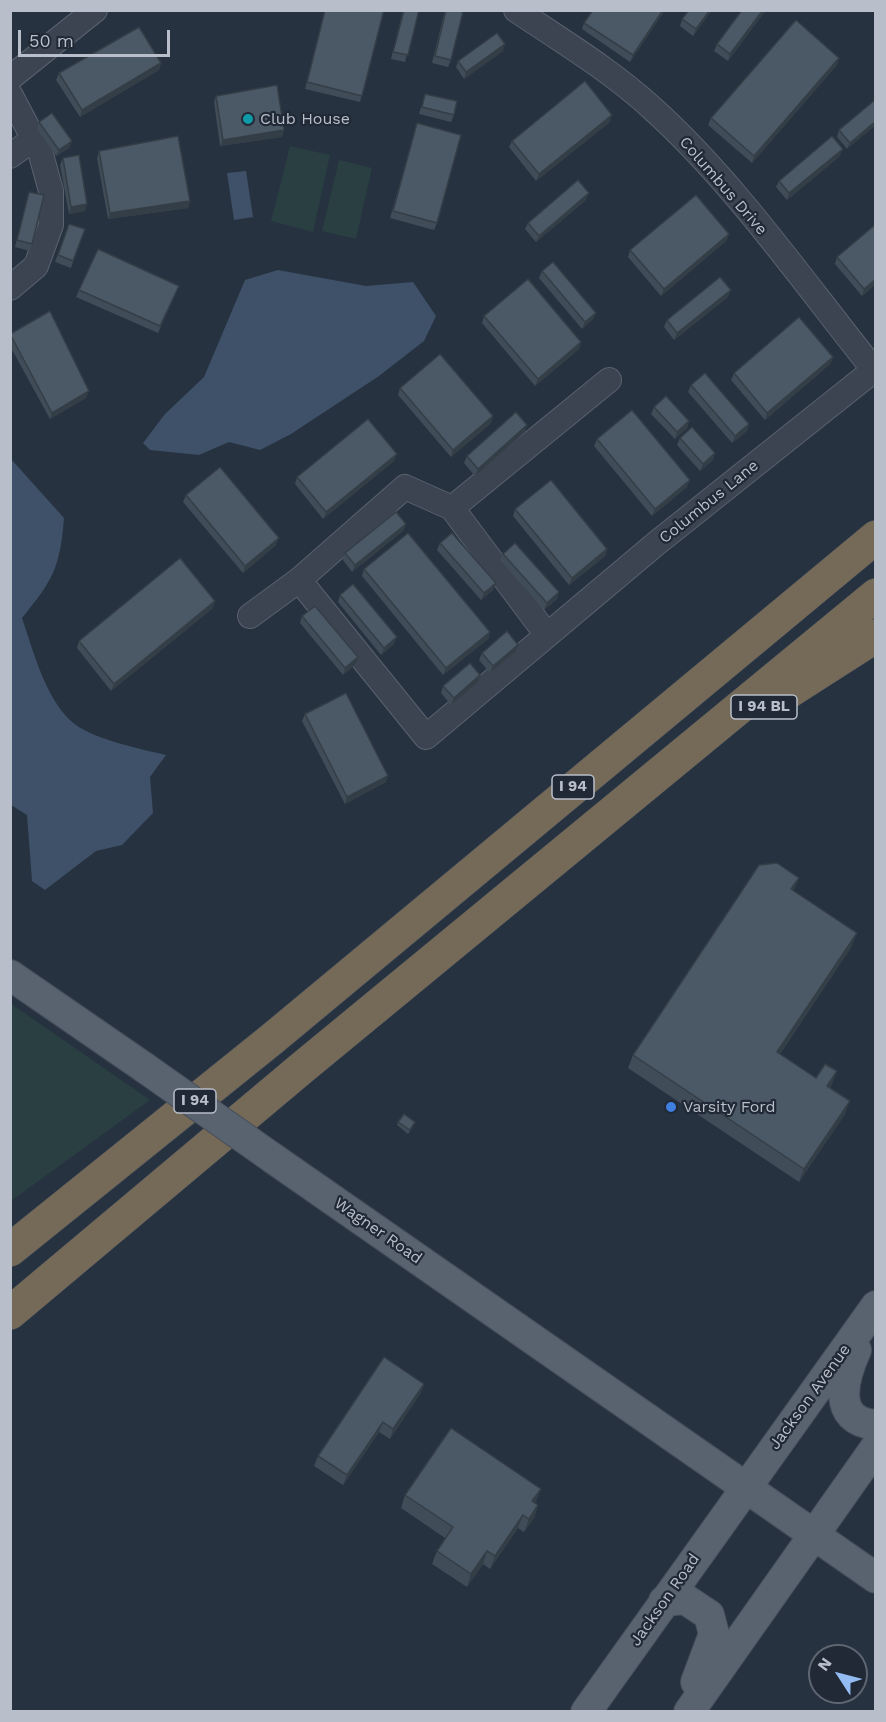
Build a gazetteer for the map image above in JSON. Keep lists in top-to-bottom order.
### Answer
{
  "streets": {
    "highway": ["I 94 BL", "I 94"],
    "main road": ["Wagner Road", "Jackson Avenue", "Jackson Road"],
    "street": ["Columbus Drive", "Columbus Lane"]
  },
  "crossings": [
    ["Columbus Drive", "Columbus Lane"],
    ["I 94 BL", "I 94"],
    ["Wagner Road", "Jackson Avenue"],
    ["Wagner Road", "Jackson Road"],
    ["Jackson Avenue", "Jackson Road"]
  ],
  "places": ["Club House", "Varsity Ford"],
  "scale_bar": "50 m",
  "north": "top left"
}
